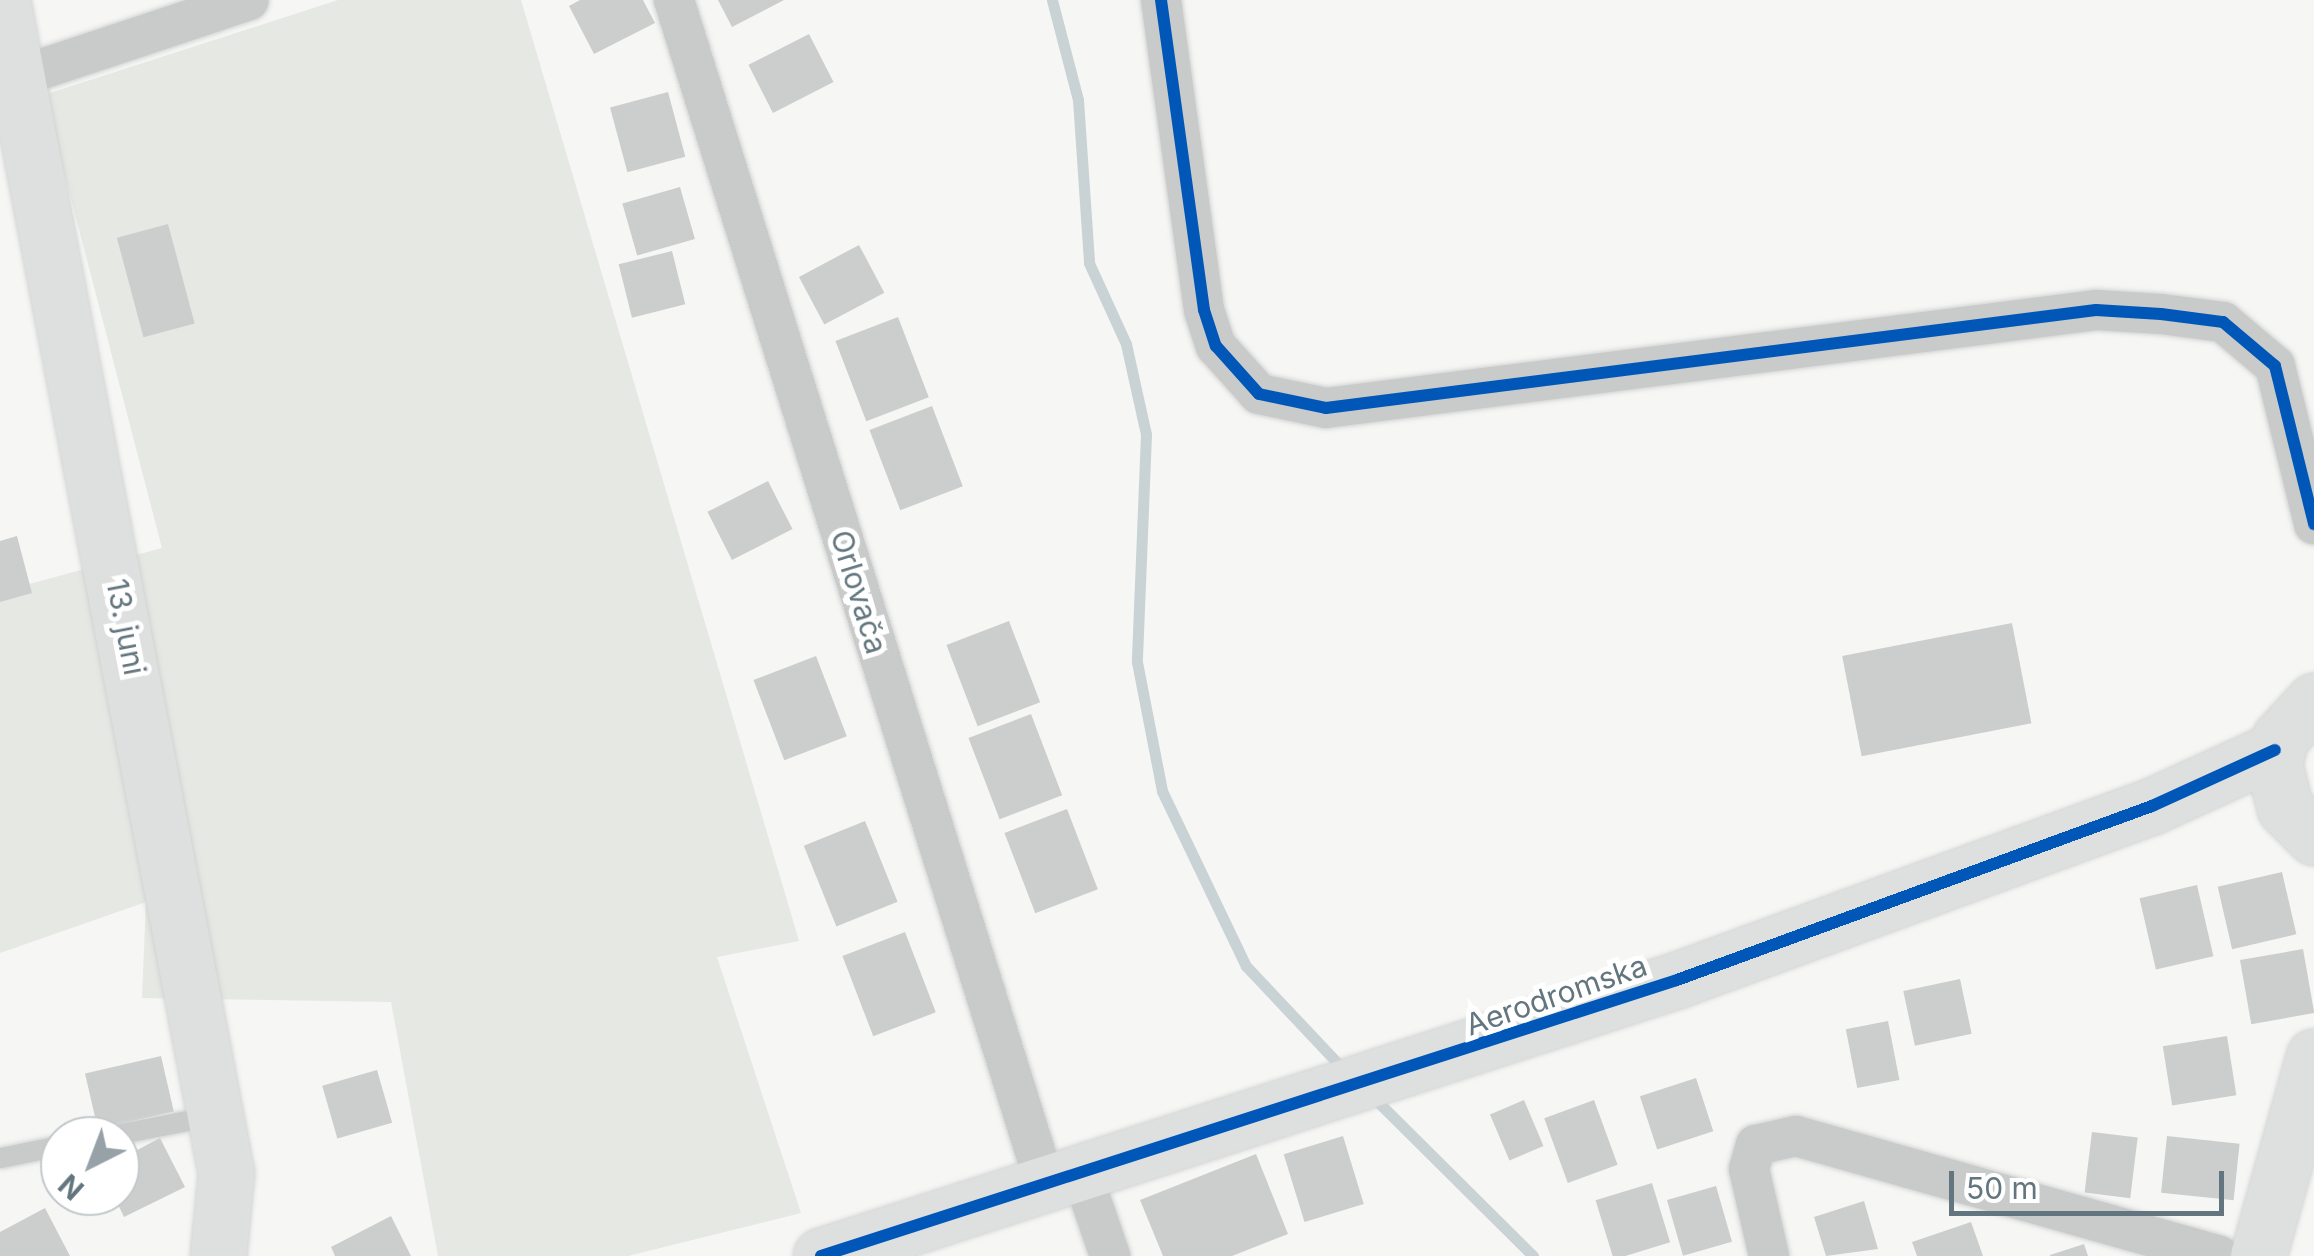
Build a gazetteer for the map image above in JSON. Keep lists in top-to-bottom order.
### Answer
{
  "streets": {
    "street": ["Orlovača", "13. juni", "Aerodromska"]
  },
  "crossings": [
    ["Orlovača", "Aerodromska"]
  ],
  "scale_bar": "50 m",
  "north": "bottom left"
}
